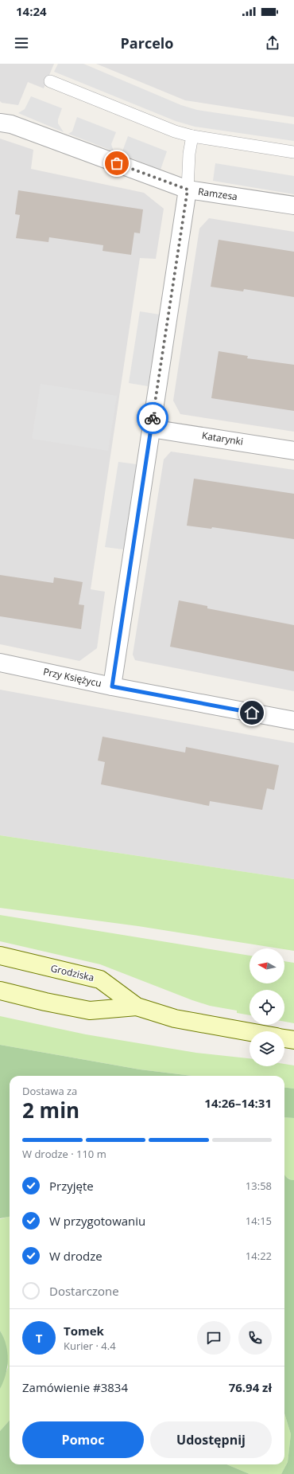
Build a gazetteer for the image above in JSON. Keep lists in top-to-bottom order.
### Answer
{
  "streets": {
    "main road": ["Grodziska"],
    "street": ["Ramzesa", "Katarynki", "Przy Księżycu"]
  },
  "north": "left",
  "page": {
    "status": "14:24",
    "header": "Parcelo",
    "heading": ["2 min", "Dostawa za", "14:26–14:31"],
    "panel": [
      "Tomek",
      "Kurier · 4.4",
      "Zamówienie #3834",
      "76.94 zł"
    ],
    "bar": "W drodze · 110 m",
    "list": [
      ["Przyjęte", "13:58"],
      ["W przygotowaniu", "14:15"],
      ["W drodze", "14:22"],
      "Dostarczone"
    ],
    "round": "T",
    "buttons": ["Pomoc", "Udostępnij"]
  }
}
